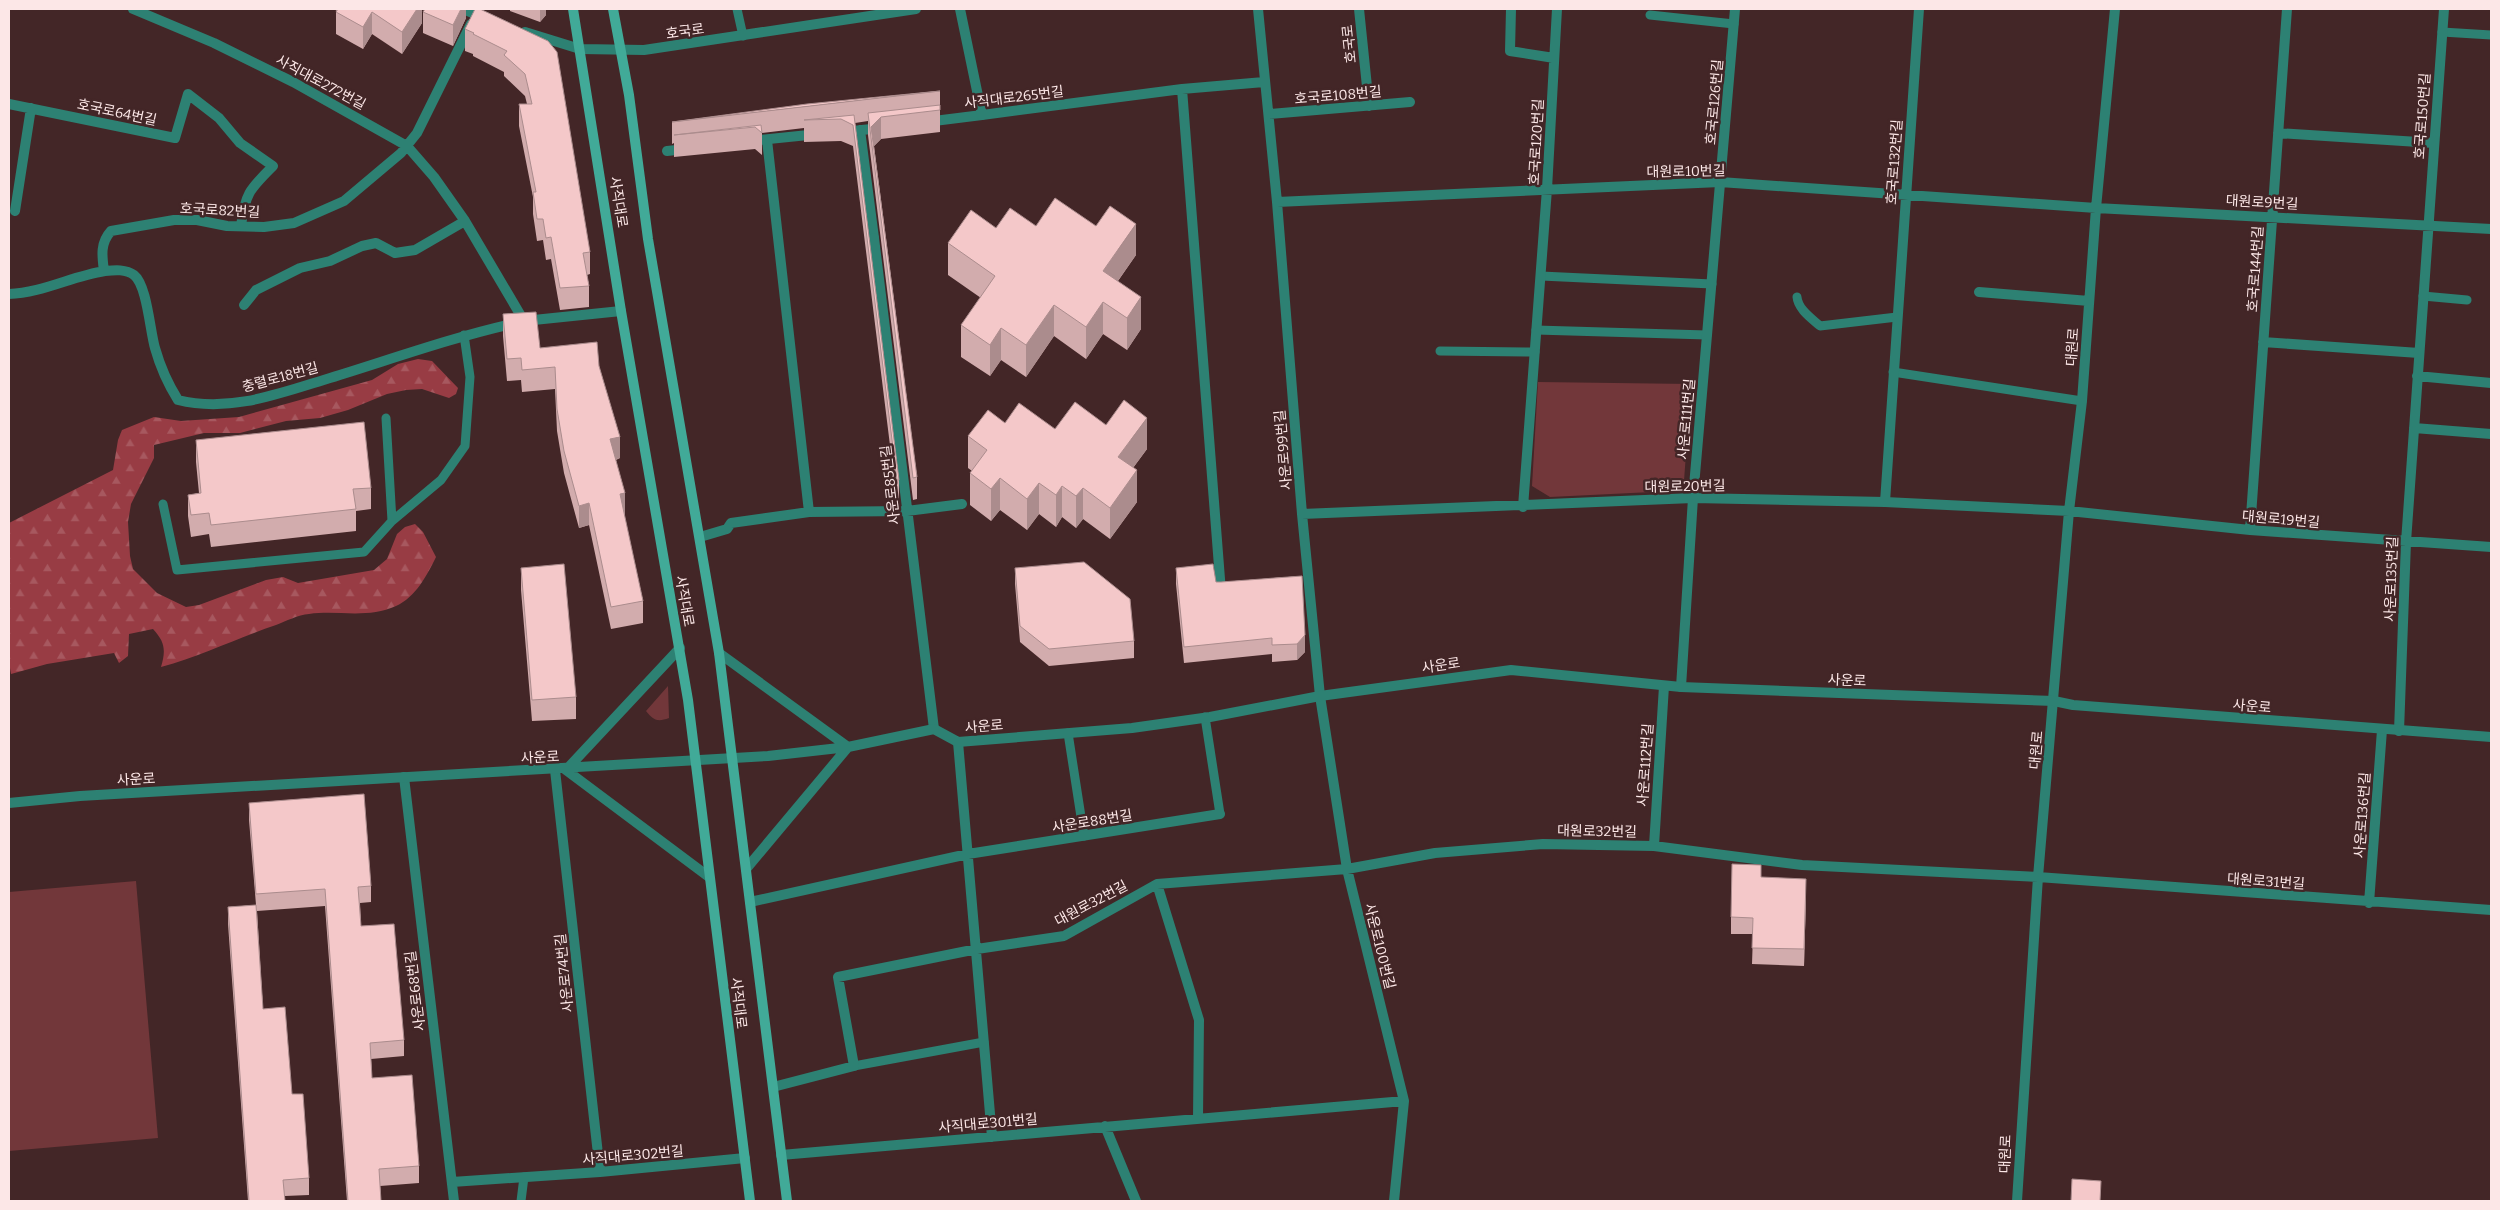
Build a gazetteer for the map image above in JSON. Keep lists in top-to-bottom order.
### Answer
{
  "streets": {
    "main road": ["사직대로"],
    "street": [
      "호국로",
      "사직대로272번길",
      "호국로108번길",
      "사직대로265번길",
      "호국로126번길",
      "호국로64번길",
      "호국로150번길",
      "호국로120번길",
      "호국로132번길",
      "대원로10번길",
      "대원로9번길",
      "호국로82번길",
      "호국로144번길",
      "대원로",
      "충렬로18번길",
      "사운로111번길",
      "사운로99번길",
      "사운로85번길",
      "대원로20번길",
      "대원로19번길",
      "사운로135번길",
      "사운로",
      "사운로112번길",
      "사운로136번길",
      "사운로88번길",
      "대원로32번길",
      "대원로31번길",
      "사운로100번길",
      "사운로74번길",
      "사운로68번길",
      "사직대로301번길",
      "사직대로302번길"
    ]
  },
  "crossings": [
    ["호국로", "호국로108번길"],
    ["호국로", "사직대로"],
    ["사직대로272번길", "호국로82번길"],
    ["사직대로272번길", "충렬로18번길"],
    ["호국로126번길", "대원로10번길"],
    ["호국로126번길", "사운로111번길"],
    ["호국로64번길", "호국로82번길"],
    ["호국로150번길", "대원로9번길"],
    ["호국로150번길", "사운로135번길"],
    ["호국로120번길", "대원로10번길"],
    ["호국로120번길", "대원로20번길"],
    ["호국로132번길", "대원로10번길"],
    ["호국로132번길", "대원로20번길"],
    ["대원로10번길", "대원로9번길"],
    ["대원로10번길", "대원로"],
    ["대원로10번길", "사운로111번길"],
    ["대원로10번길", "사운로99번길"],
    ["사직대로", "사운로"],
    ["사직대로", "사직대로301번길"],
    ["사직대로", "사직대로302번길"],
    ["대원로9번길", "호국로144번길"],
    ["대원로9번길", "대원로"],
    ["대원로9번길", "사운로135번길"],
    ["호국로82번길", "충렬로18번길"],
    ["호국로144번길", "대원로19번길"],
    ["대원로", "대원로20번길"],
    ["대원로", "대원로19번길"],
    ["대원로", "사운로"],
    ["대원로", "대원로32번길"],
    ["대원로", "대원로31번길"],
    ["사운로111번길", "대원로20번길"],
    ["사운로111번길", "사운로"],
    ["사운로99번길", "대원로20번길"],
    ["사운로99번길", "사운로"],
    ["사운로99번길", "사운로100번길"],
    ["사운로85번길", "사운로"],
    ["대원로20번길", "대원로19번길"],
    ["대원로19번길", "사운로135번길"],
    ["사운로135번길", "사운로"],
    ["사운로", "사운로112번길"],
    ["사운로", "사운로136번길"],
    ["사운로", "사운로100번길"],
    ["사운로", "사운로74번길"],
    ["사운로", "사운로68번길"],
    ["사운로112번길", "대원로32번길"],
    ["사운로136번길", "대원로31번길"],
    ["대원로32번길", "대원로31번길"],
    ["대원로32번길", "사운로100번길"],
    ["사운로100번길", "사직대로301번길"],
    ["사운로74번길", "사직대로302번길"],
    ["사운로68번길", "사직대로302번길"]
  ]
}
